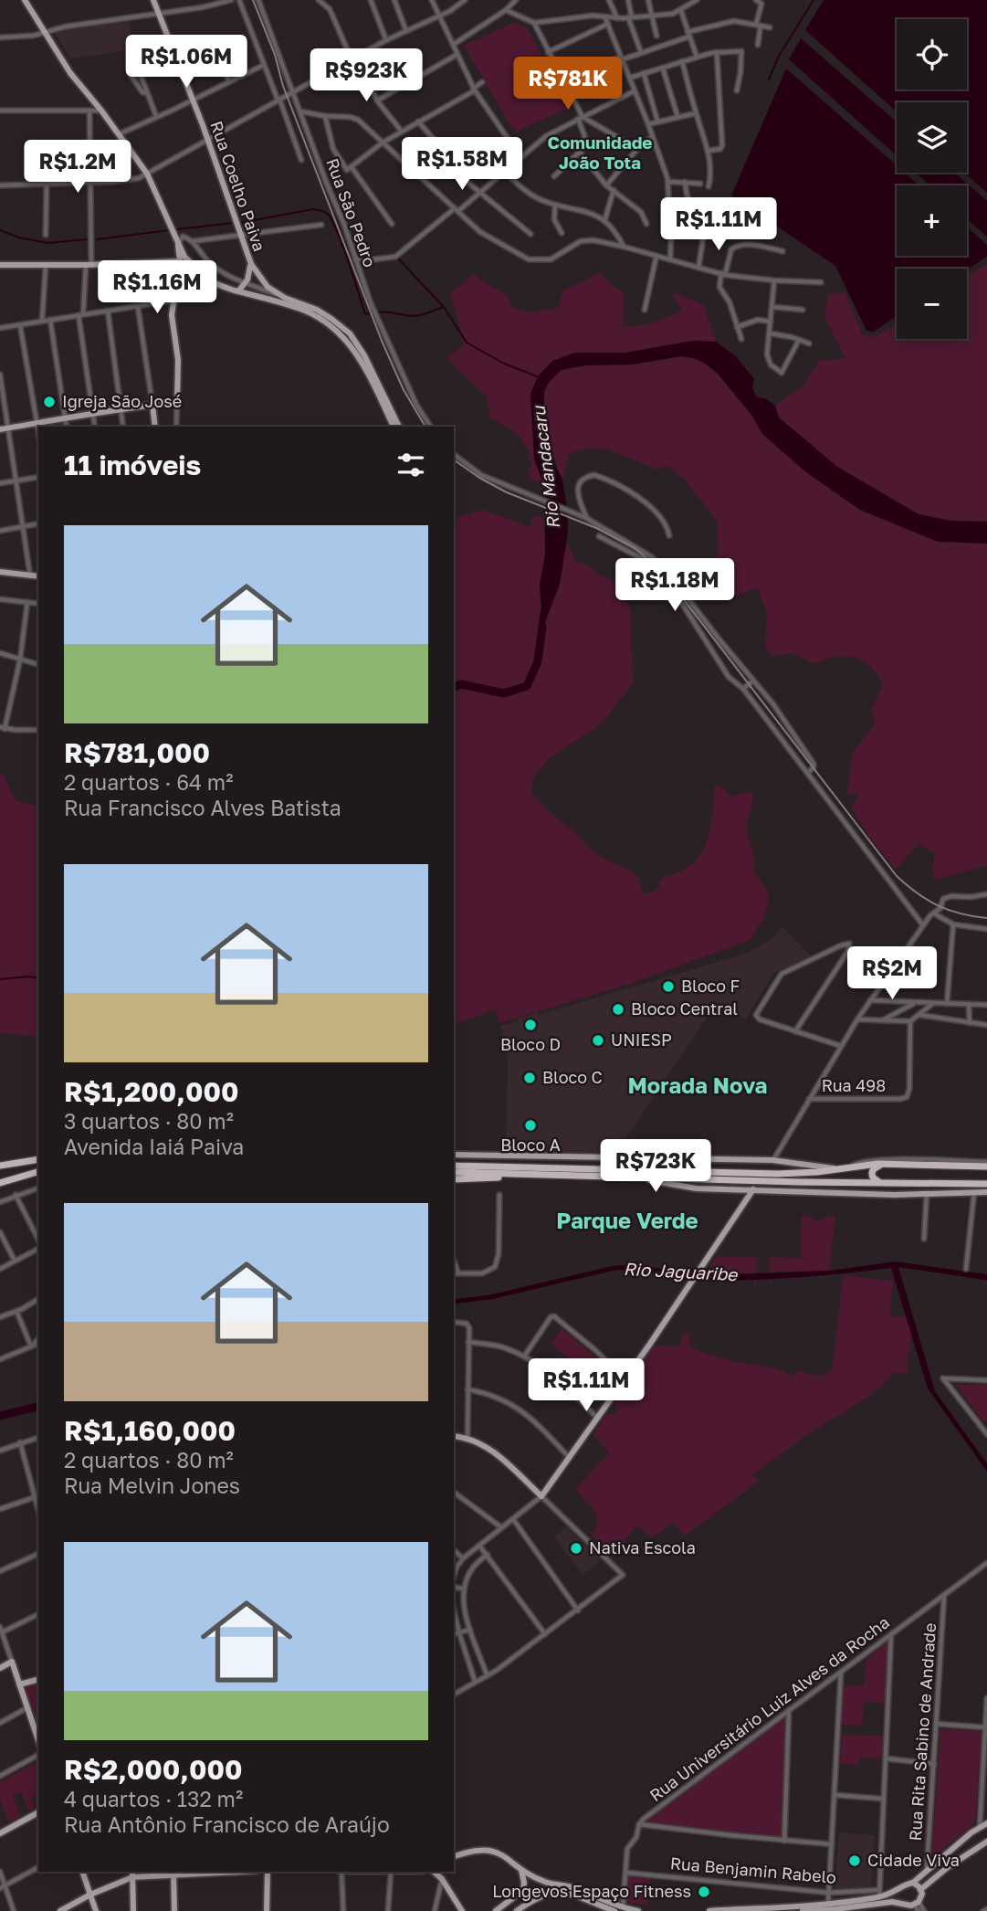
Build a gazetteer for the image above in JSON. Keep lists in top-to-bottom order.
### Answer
{
  "streets": {
    "main road": ["Rua Coelho Paiva"],
    "street": [
      "Rua São Pedro",
      "Rua 498",
      "Rua Universitário Luiz Alves da Rocha",
      "Rua Rita Sabino de Andrade",
      "Rua Benjamin Rabelo"
    ]
  },
  "crossings": [
    ["Rua Universitário Luiz Alves da Rocha", "Rua Rita Sabino de Andrade"],
    ["Rua Universitário Luiz Alves da Rocha", "Rua Benjamin Rabelo"]
  ],
  "districts": ["Comunidade João Tota", "Morada Nova", "Parque Verde"],
  "water": ["Rio Mandacaru", "Rio Jaguaribe"],
  "places": [
    "Igreja São José",
    "Bloco F",
    "Bloco Central",
    "Bloco D",
    "UNIESP",
    "Bloco C",
    "Bloco A",
    "Nativa Escola",
    "Cidade Viva",
    "Longevos Espaço Fitness"
  ],
  "page": {
    "map_buttons": ["+", "−"],
    "price": [
      "R$1.06M",
      "R$923K",
      "R$781K",
      "R$1.58M",
      "R$1.2M",
      "R$1.11M",
      "R$1.16M",
      "R$1.18M",
      "R$2M",
      "R$723K",
      "R$1.11M"
    ],
    "heading": "11 imóveis",
    "list": [
      {
        "name": "R$781,000",
        "note": "2 quartos · 64 m² · Rua Francisco Alves Batista"
      },
      {
        "name": "R$1,200,000",
        "note": "3 quartos · 80 m² · Avenida Iaiá Paiva"
      },
      {
        "name": "R$1,160,000",
        "note": "2 quartos · 80 m² · Rua Melvin Jones"
      },
      {
        "name": "R$2,000,000",
        "note": "4 quartos · 132 m² · Rua Antônio Francisco de Araújo"
      }
    ]
  }
}
